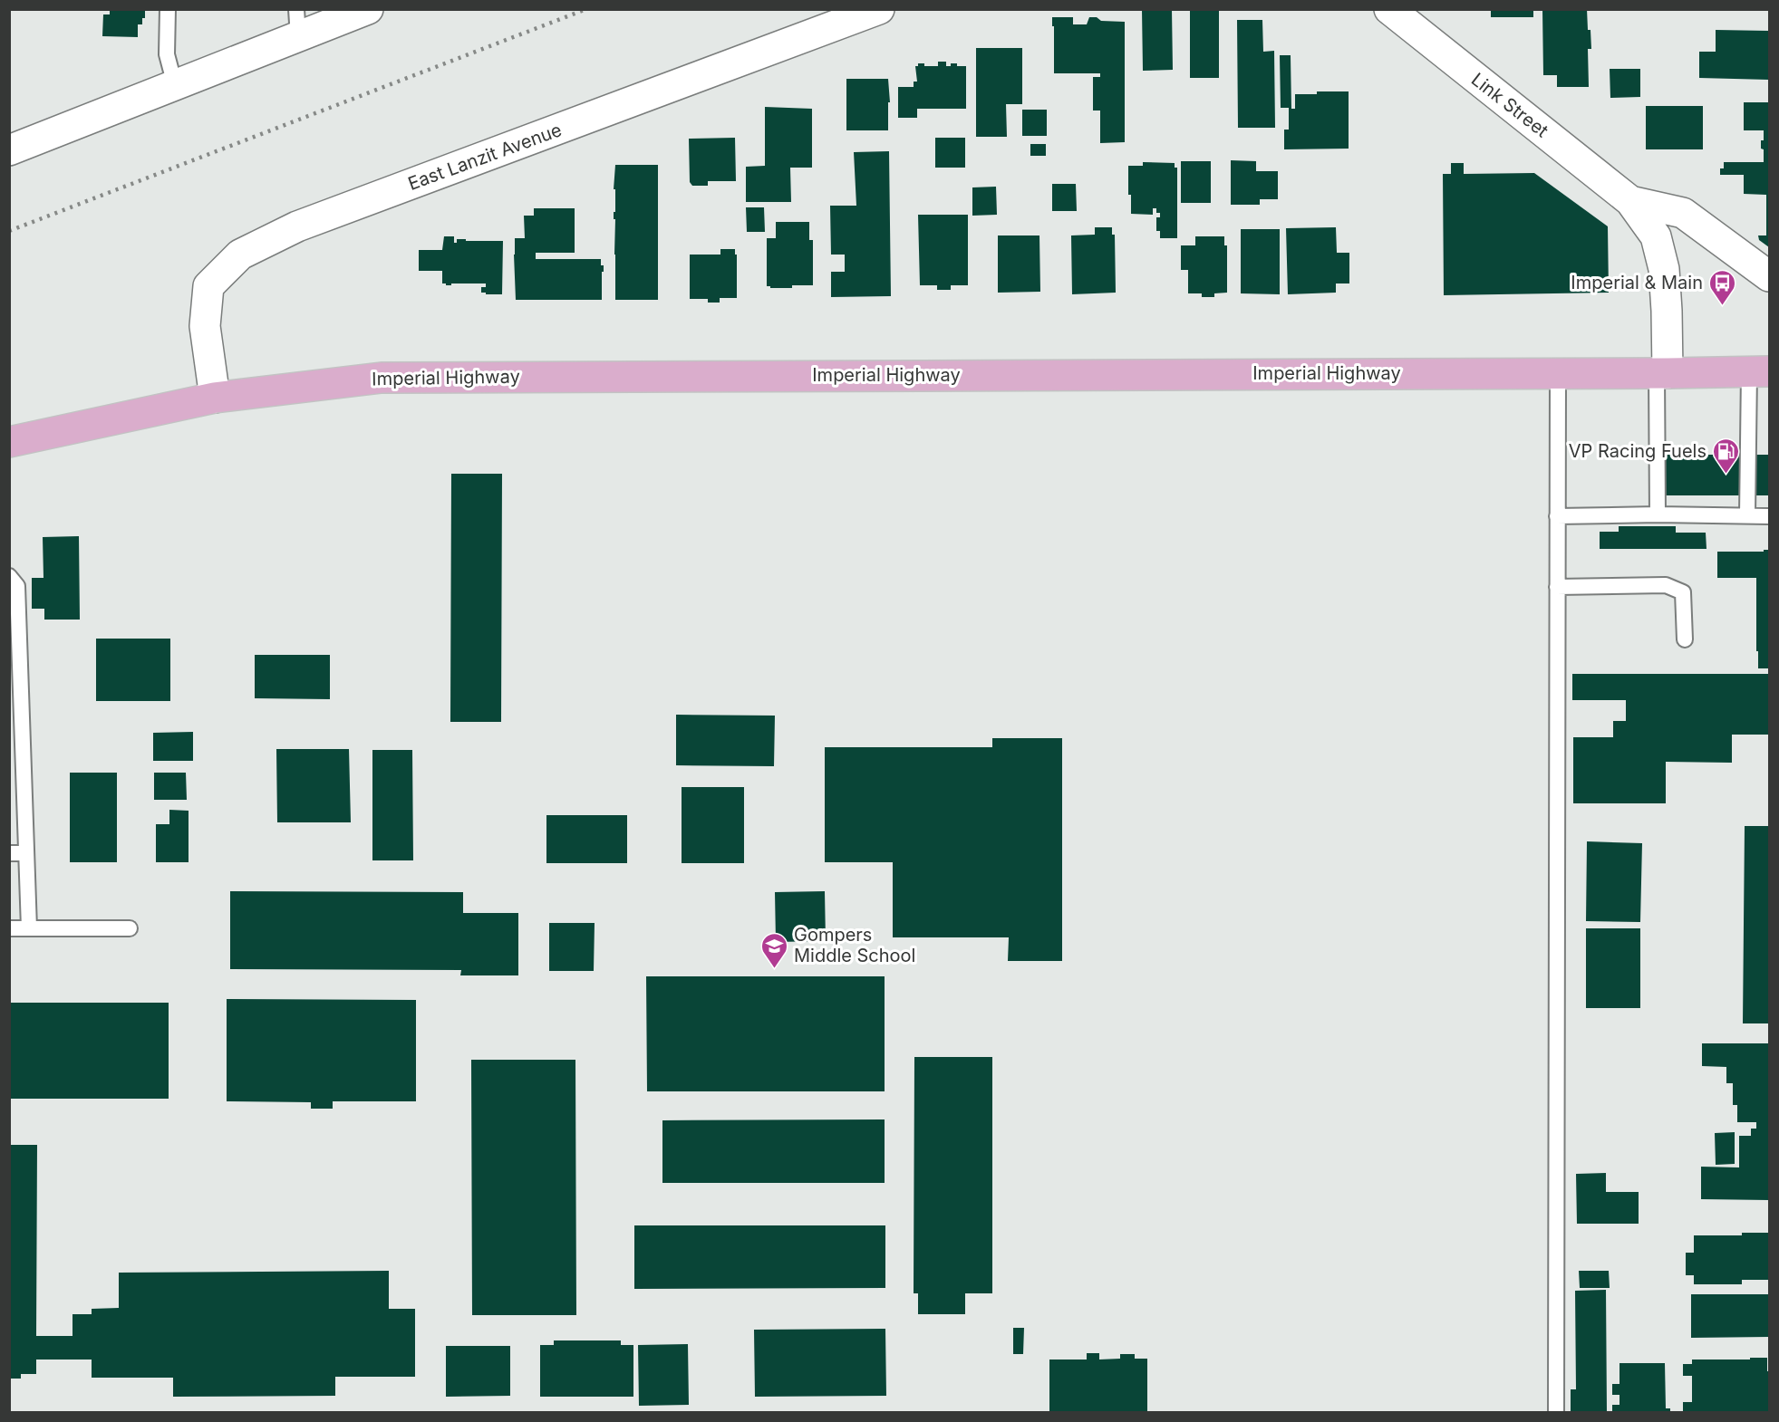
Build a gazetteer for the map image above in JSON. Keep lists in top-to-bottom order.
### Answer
{
  "streets": {
    "main road": ["Imperial Highway"],
    "street": ["Link Street", "East Lanzit Avenue"]
  },
  "crossings": [
    ["Link Street", "Imperial Highway"],
    ["East Lanzit Avenue", "Imperial Highway"]
  ],
  "places": {
    "bus stop": ["Imperial & Main"],
    "fuel station": ["VP Racing Fuels"],
    "school or university": ["Gompers Middle School"]
  }
}
